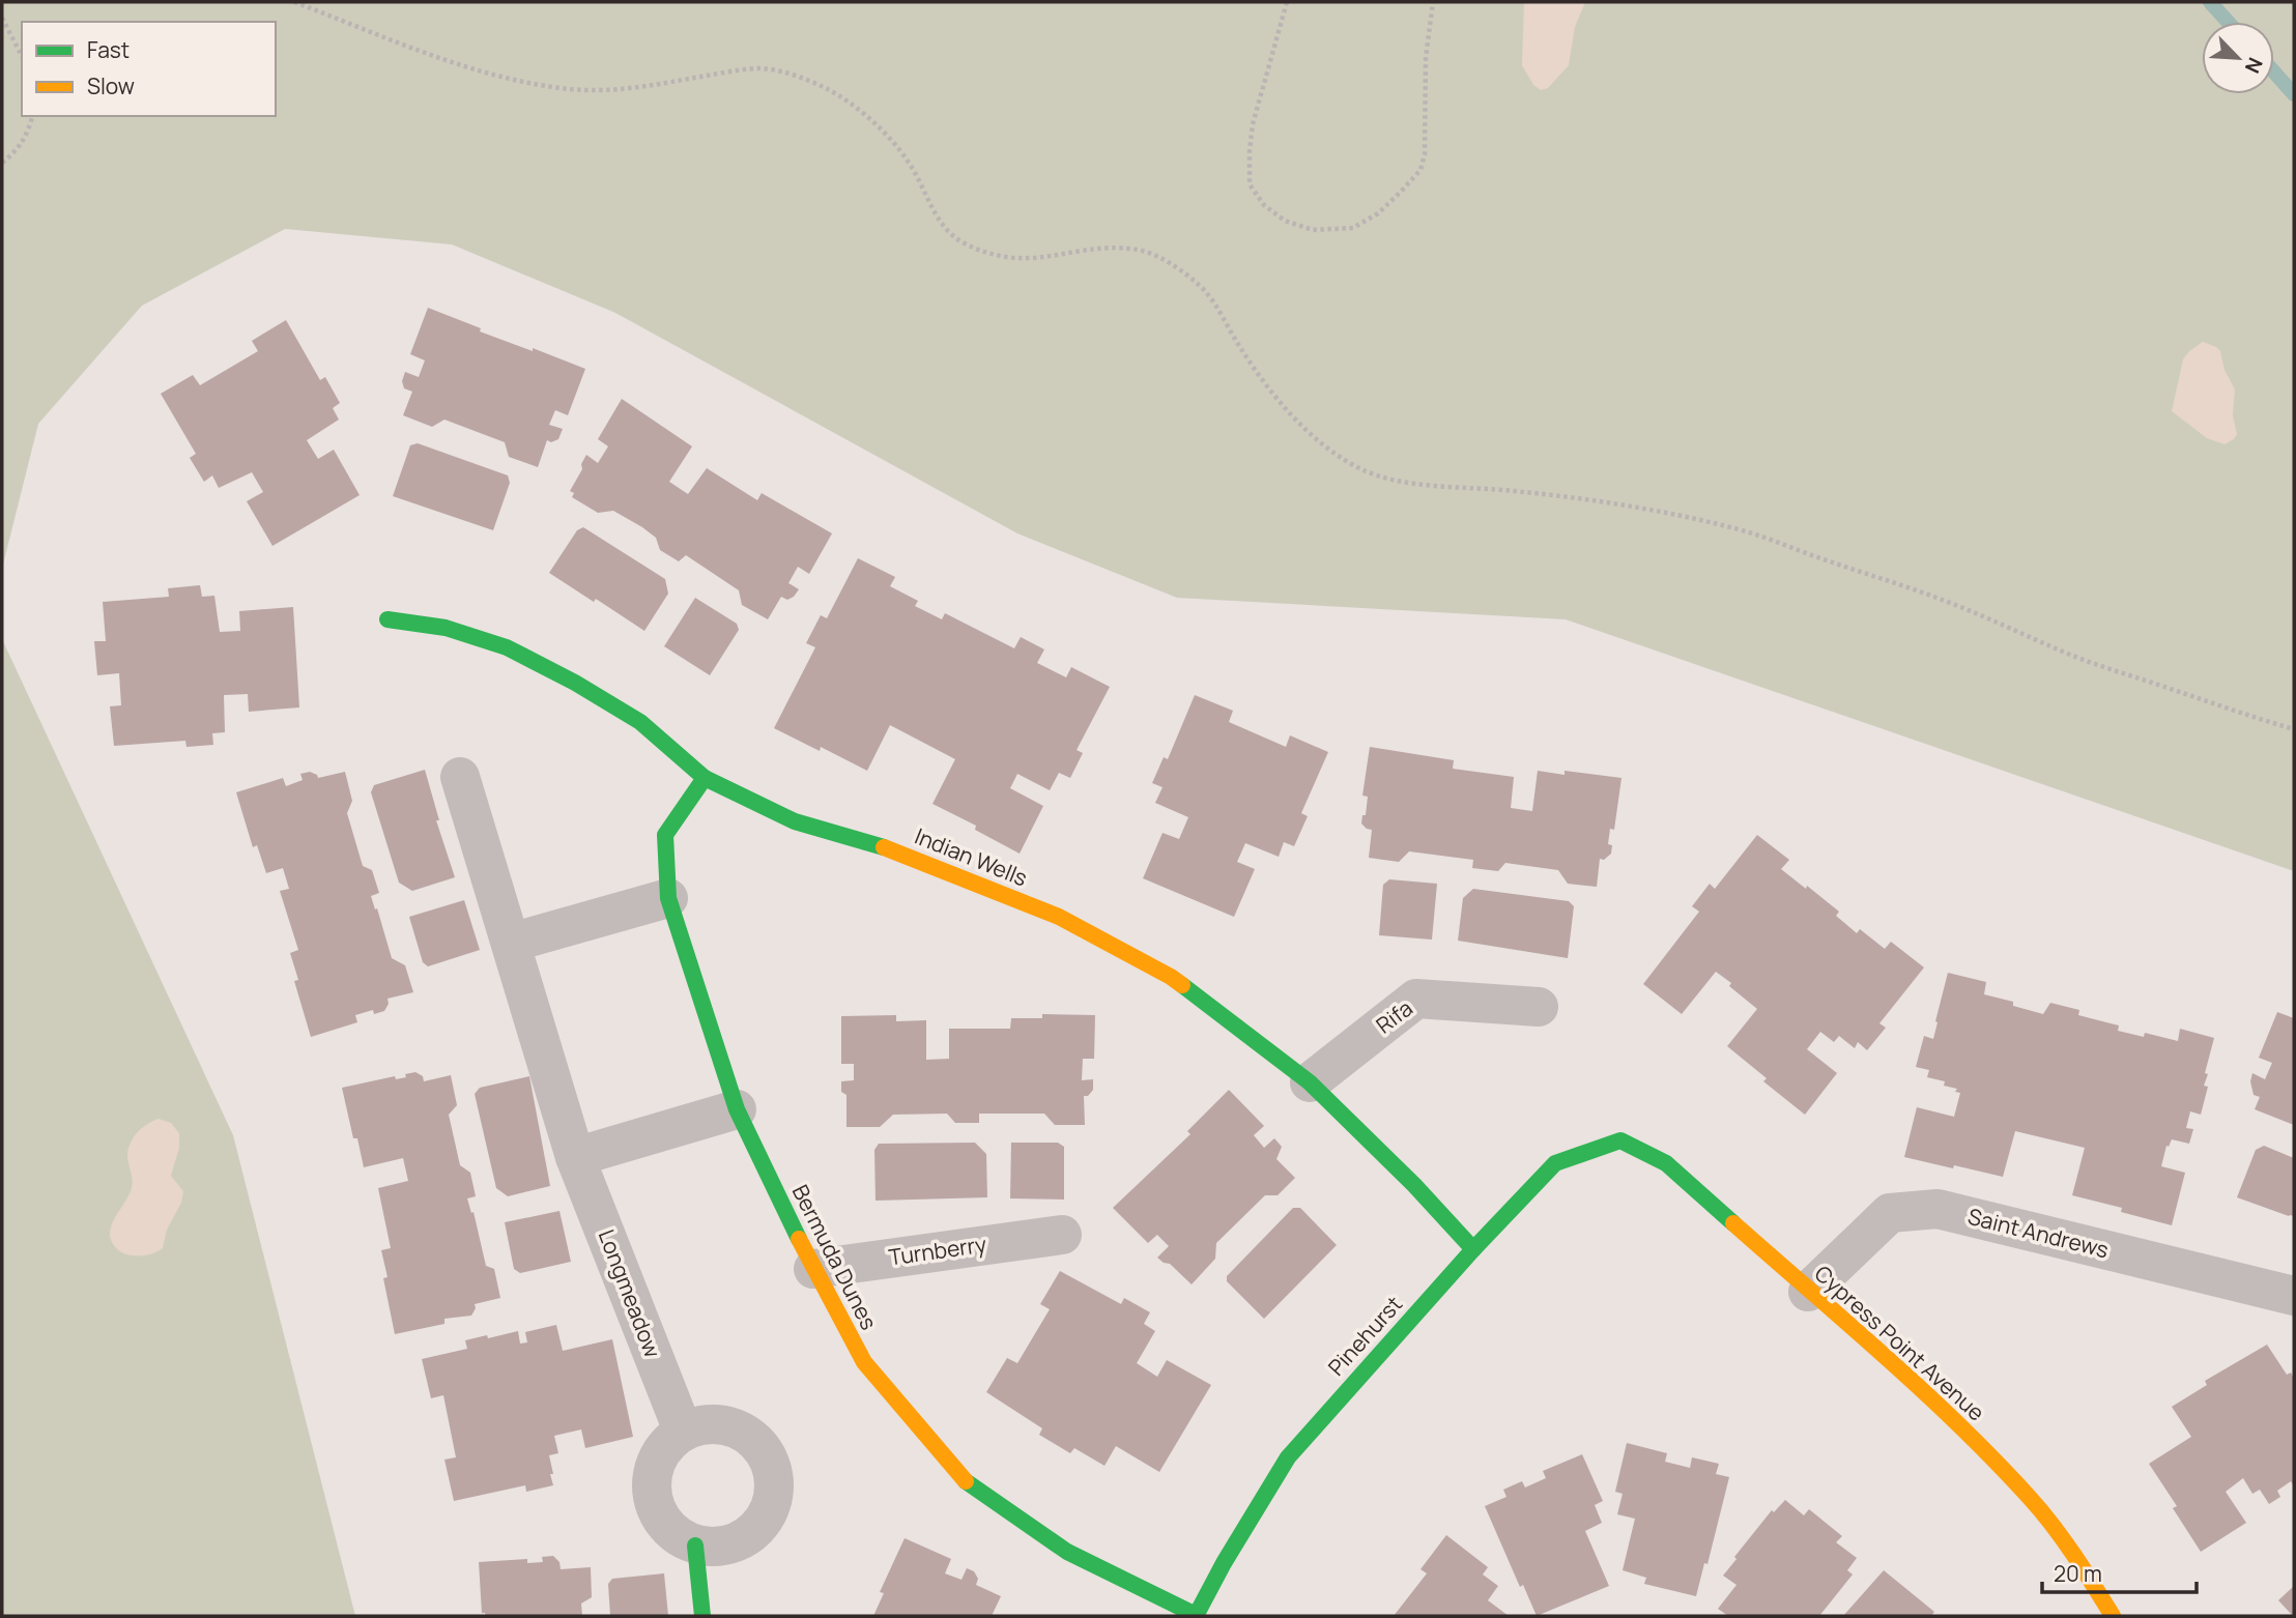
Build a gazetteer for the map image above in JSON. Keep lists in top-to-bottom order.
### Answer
{
  "streets": {
    "street": [
      "Indian Wells",
      "Rifa",
      "Saint Andrews",
      "Turnberry",
      "Bermuda Dunes",
      "Longmeadow",
      "Pinehurst",
      "Cypress Point Avenue"
    ]
  },
  "crossings": [
    ["Indian Wells", "Rifa"],
    ["Indian Wells", "Bermuda Dunes"],
    ["Indian Wells", "Pinehurst"],
    ["Saint Andrews", "Cypress Point Avenue"],
    ["Turnberry", "Bermuda Dunes"],
    ["Bermuda Dunes", "Pinehurst"],
    ["Pinehurst", "Cypress Point Avenue"]
  ],
  "legend": ["Fast", "Slow"],
  "scale_bar": "20 m",
  "north": "bottom right"
}
